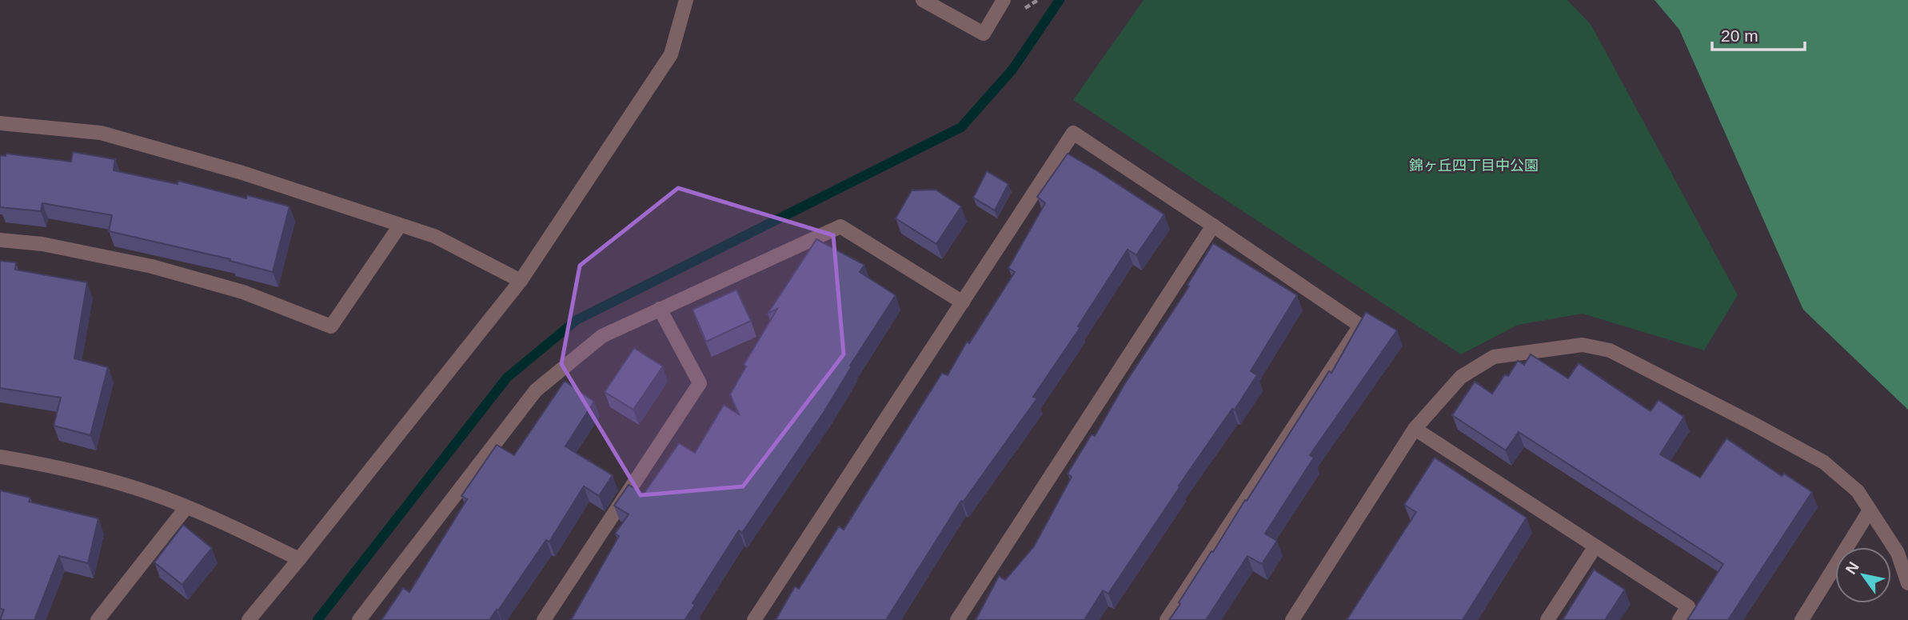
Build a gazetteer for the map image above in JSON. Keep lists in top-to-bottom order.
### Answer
{
  "parks": ["錦ヶ丘四丁目中公園"],
  "scale_bar": "20 m",
  "north": "top left"
}
